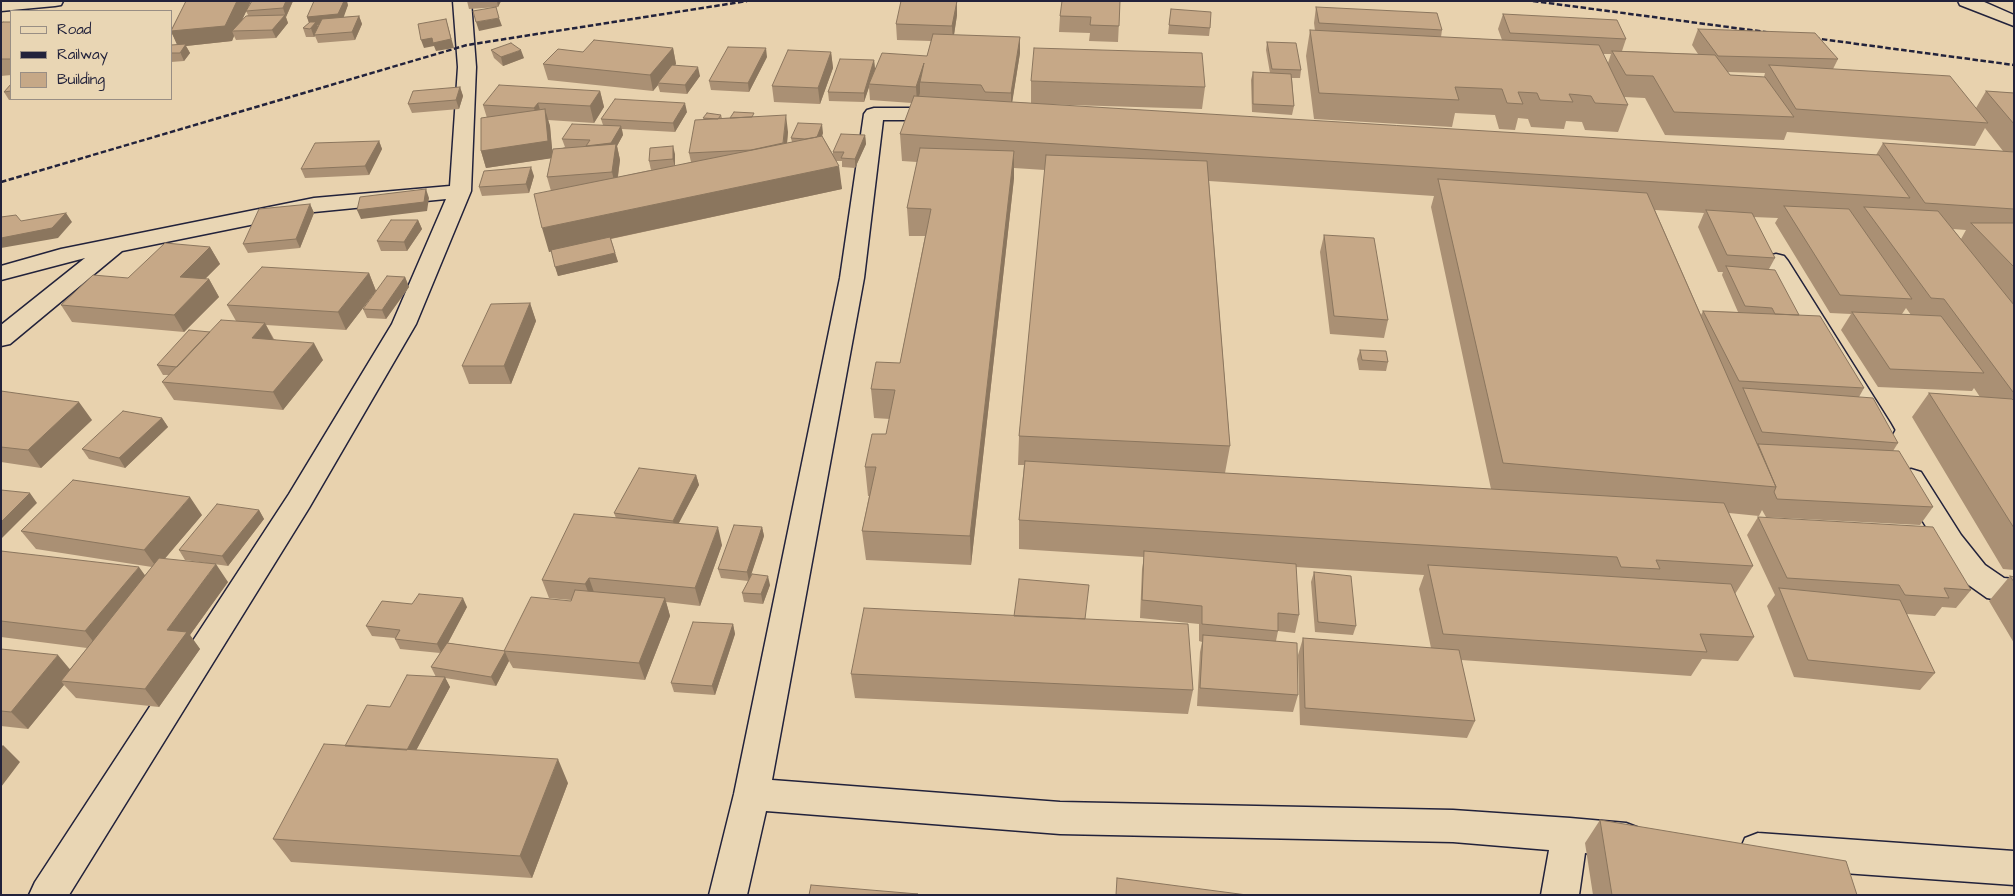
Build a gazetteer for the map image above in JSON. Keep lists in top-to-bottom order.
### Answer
{
  "legend": ["Road", "Railway", "Building"]
}
